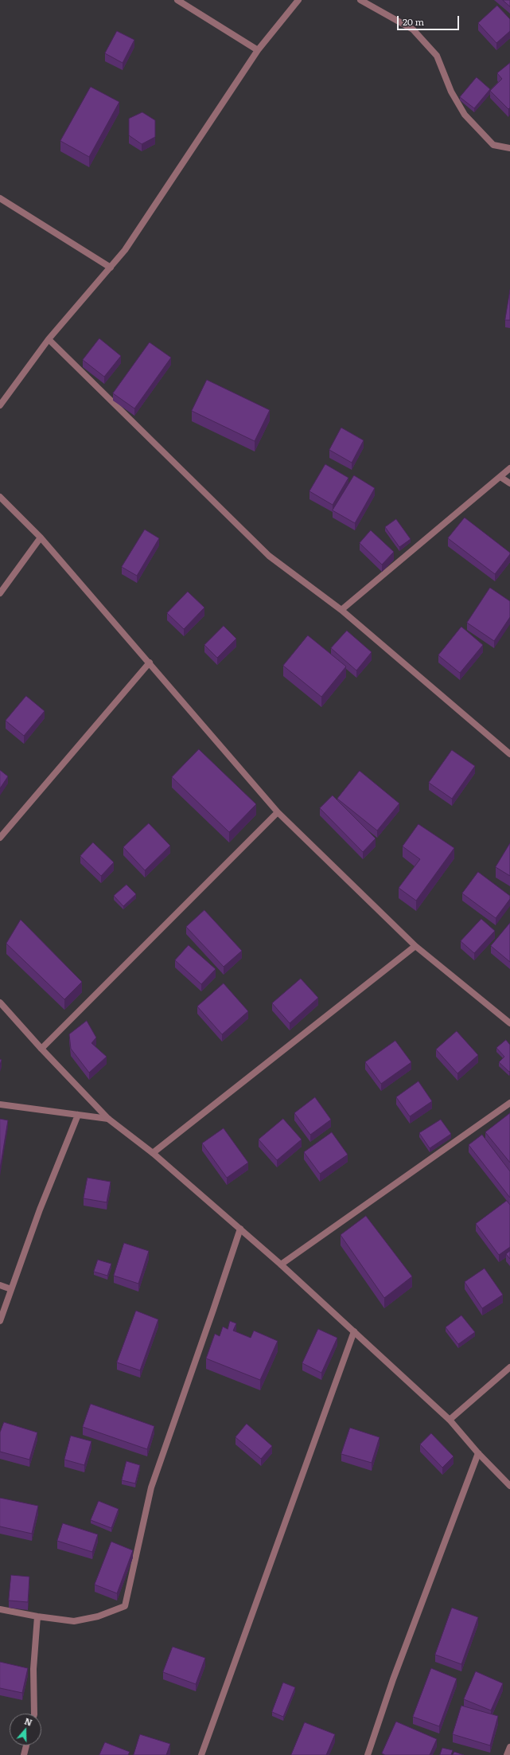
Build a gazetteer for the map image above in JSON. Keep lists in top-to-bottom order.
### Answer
{
  "scale_bar": "20 m",
  "north": "top"
}
